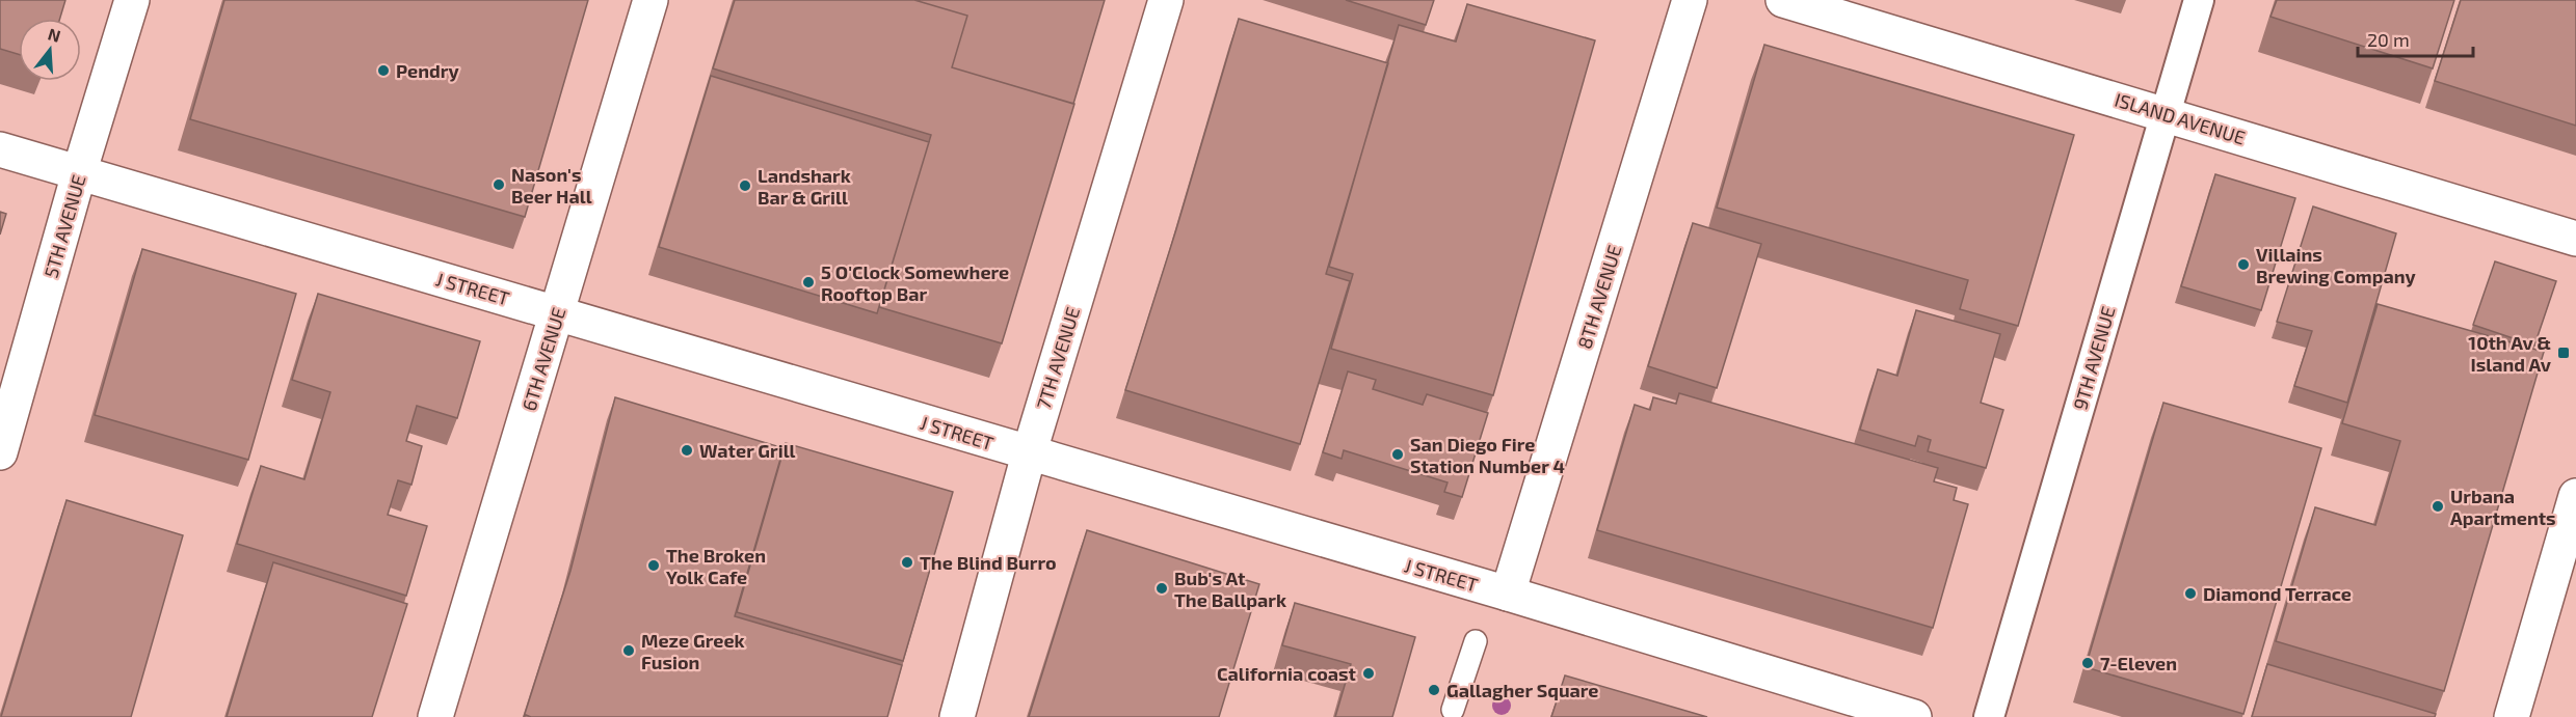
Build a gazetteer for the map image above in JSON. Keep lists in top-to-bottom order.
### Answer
{
  "streets": {
    "main road": [
      "ISLAND AVENUE",
      "5TH AVENUE",
      "J STREET",
      "8TH AVENUE",
      "7TH AVENUE",
      "6TH AVENUE"
    ],
    "street": ["9TH AVENUE"]
  },
  "crossings": [
    ["ISLAND AVENUE", "9TH AVENUE"],
    ["5TH AVENUE", "J STREET"],
    ["J STREET", "8TH AVENUE"],
    ["J STREET", "7TH AVENUE"],
    ["J STREET", "6TH AVENUE"]
  ],
  "places": {
    "other": [
      "Pendry",
      "Nason's Beer Hall",
      "Landshark Bar & Grill",
      "Villains Brewing Company",
      "5 O'Clock Somewhere Rooftop Bar",
      "Water Grill",
      "San Diego Fire Station Number 4",
      "Urbana Apartments",
      "The Blind Burro",
      "The Broken Yolk Cafe",
      "Bub's At The Ballpark",
      "Diamond Terrace",
      "Meze Greek Fusion",
      "7-Eleven",
      "California coast",
      "Gallagher Square"
    ],
    "transit": ["10th Av & Island Av"]
  },
  "scale_bar": "20 m",
  "north": "top"
}
